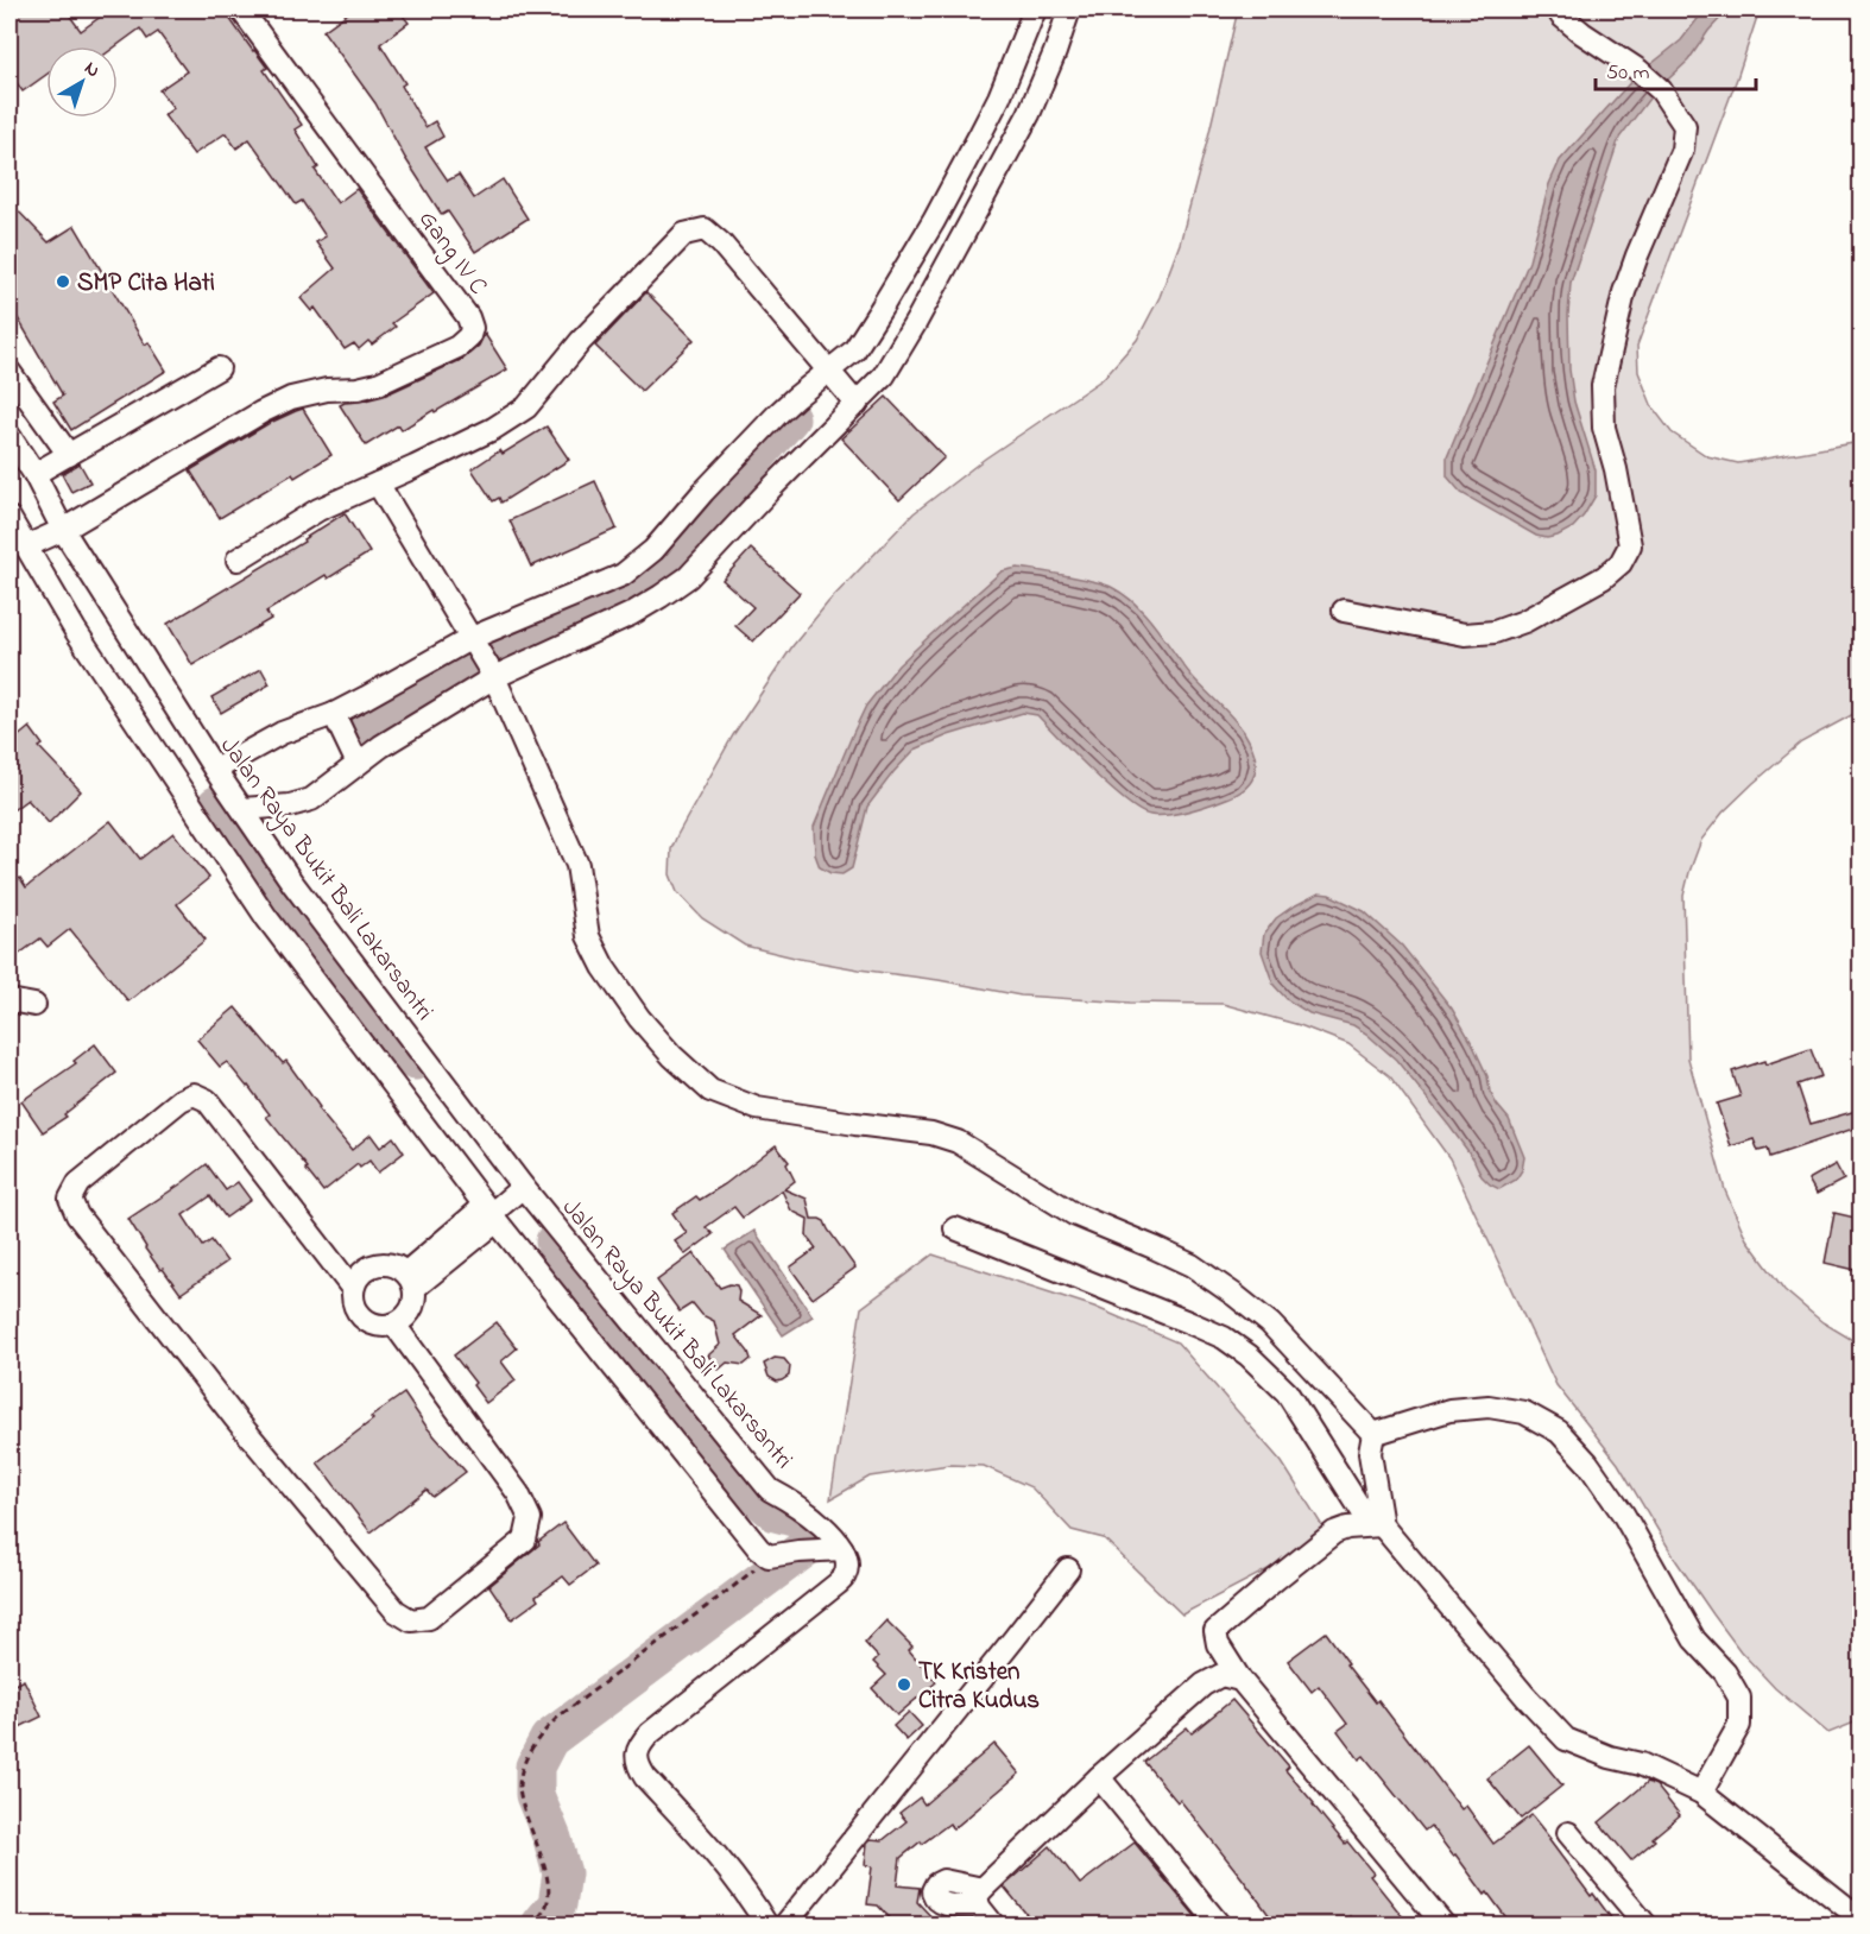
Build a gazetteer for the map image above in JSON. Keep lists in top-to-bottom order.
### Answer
{
  "streets": {
    "street": ["Gang IV C", "Jalan Raya Bukit Bali Lakarsantri"]
  },
  "crossings": [
    ["Gang IV C", "Jalan Raya Bukit Bali Lakarsantri"]
  ],
  "places": ["SMP Cita Hati", "TK Kristen Citra Kudus"],
  "scale_bar": "50 m",
  "north": "top right"
}
